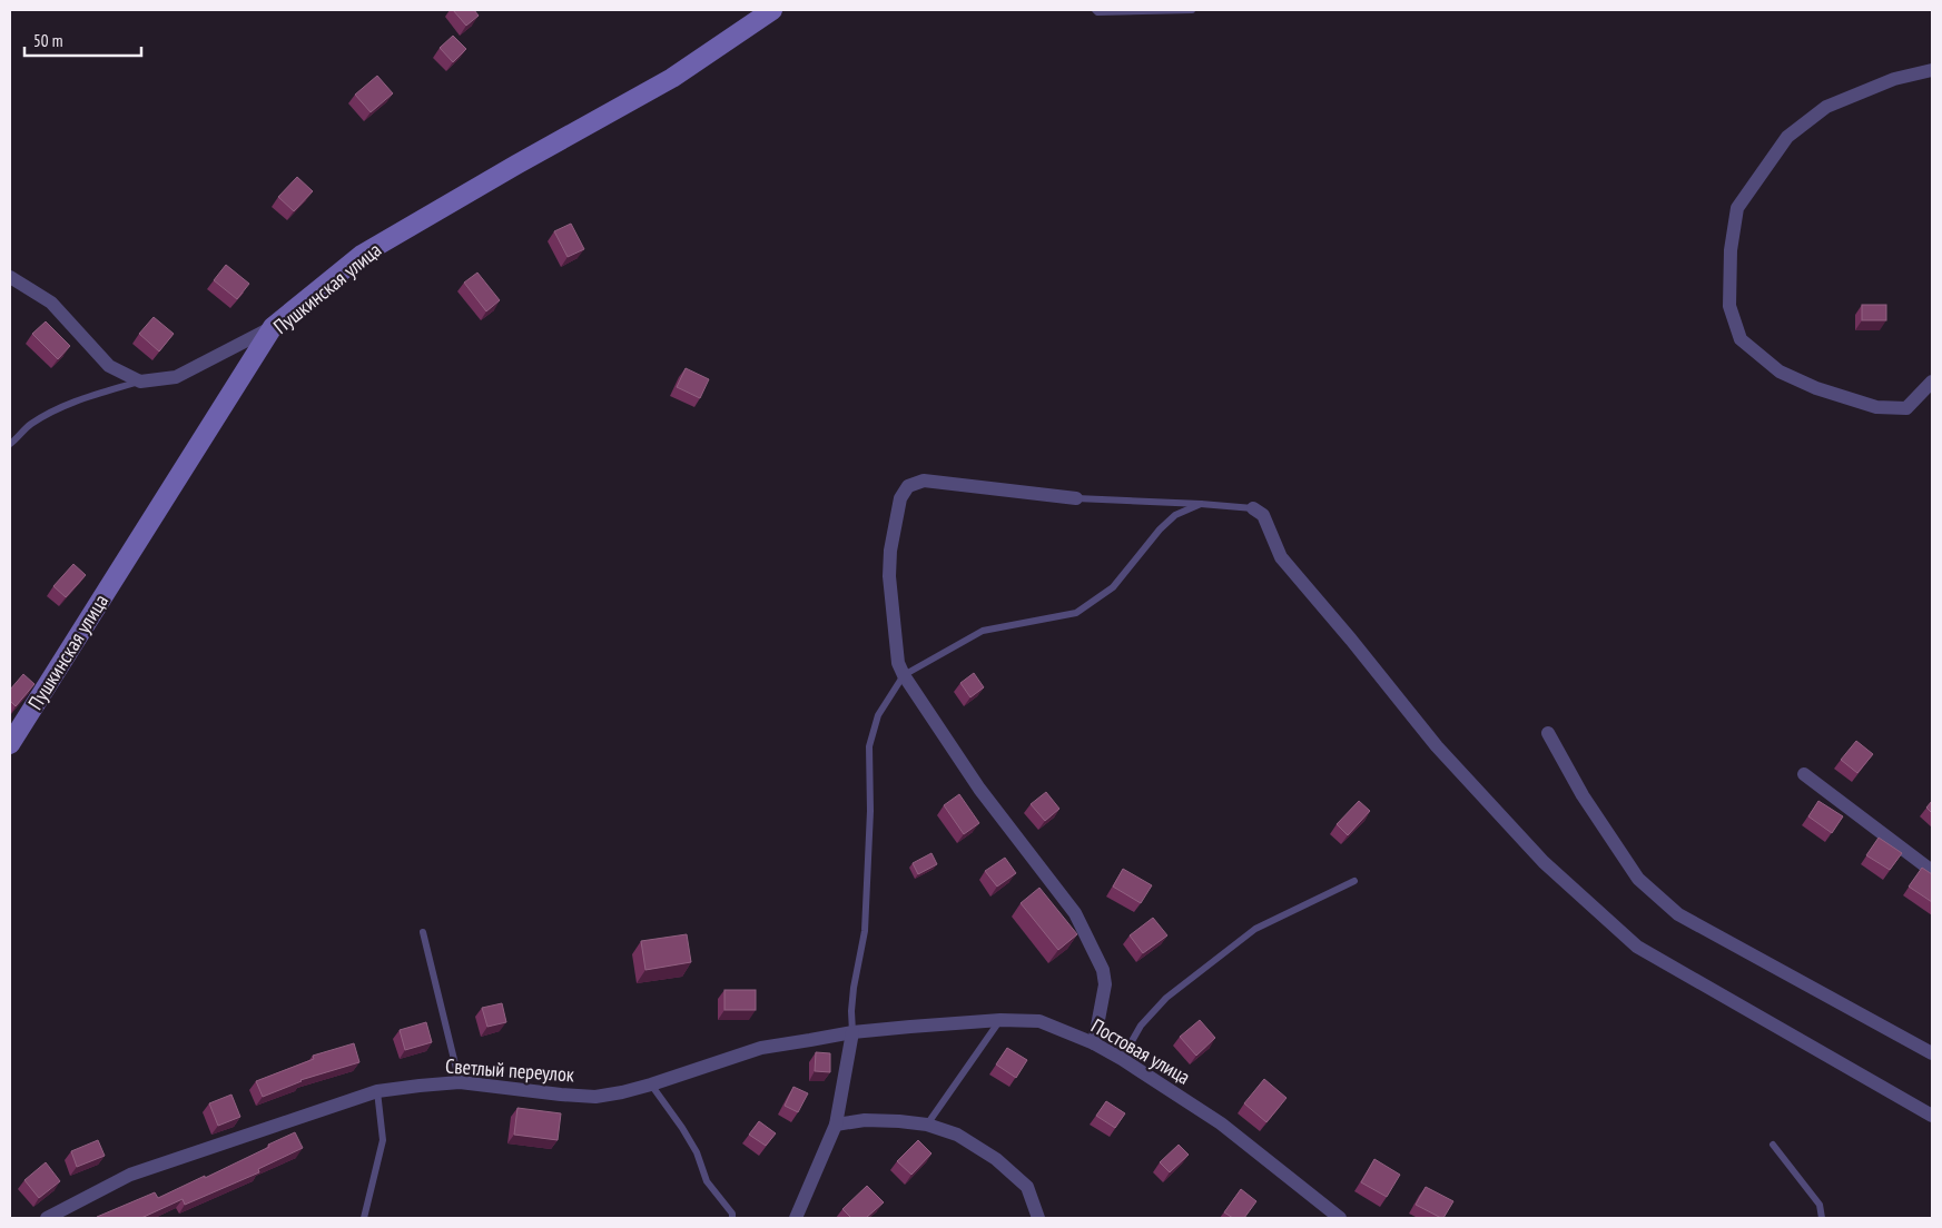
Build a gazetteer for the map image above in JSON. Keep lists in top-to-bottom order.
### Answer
{
  "streets": {
    "main road": ["Пушкинская улица"],
    "street": ["Постовая улица", "Светлый переулок"]
  },
  "crossings": [
    ["Постовая улица", "Светлый переулок"]
  ],
  "scale_bar": "50 m"
}
